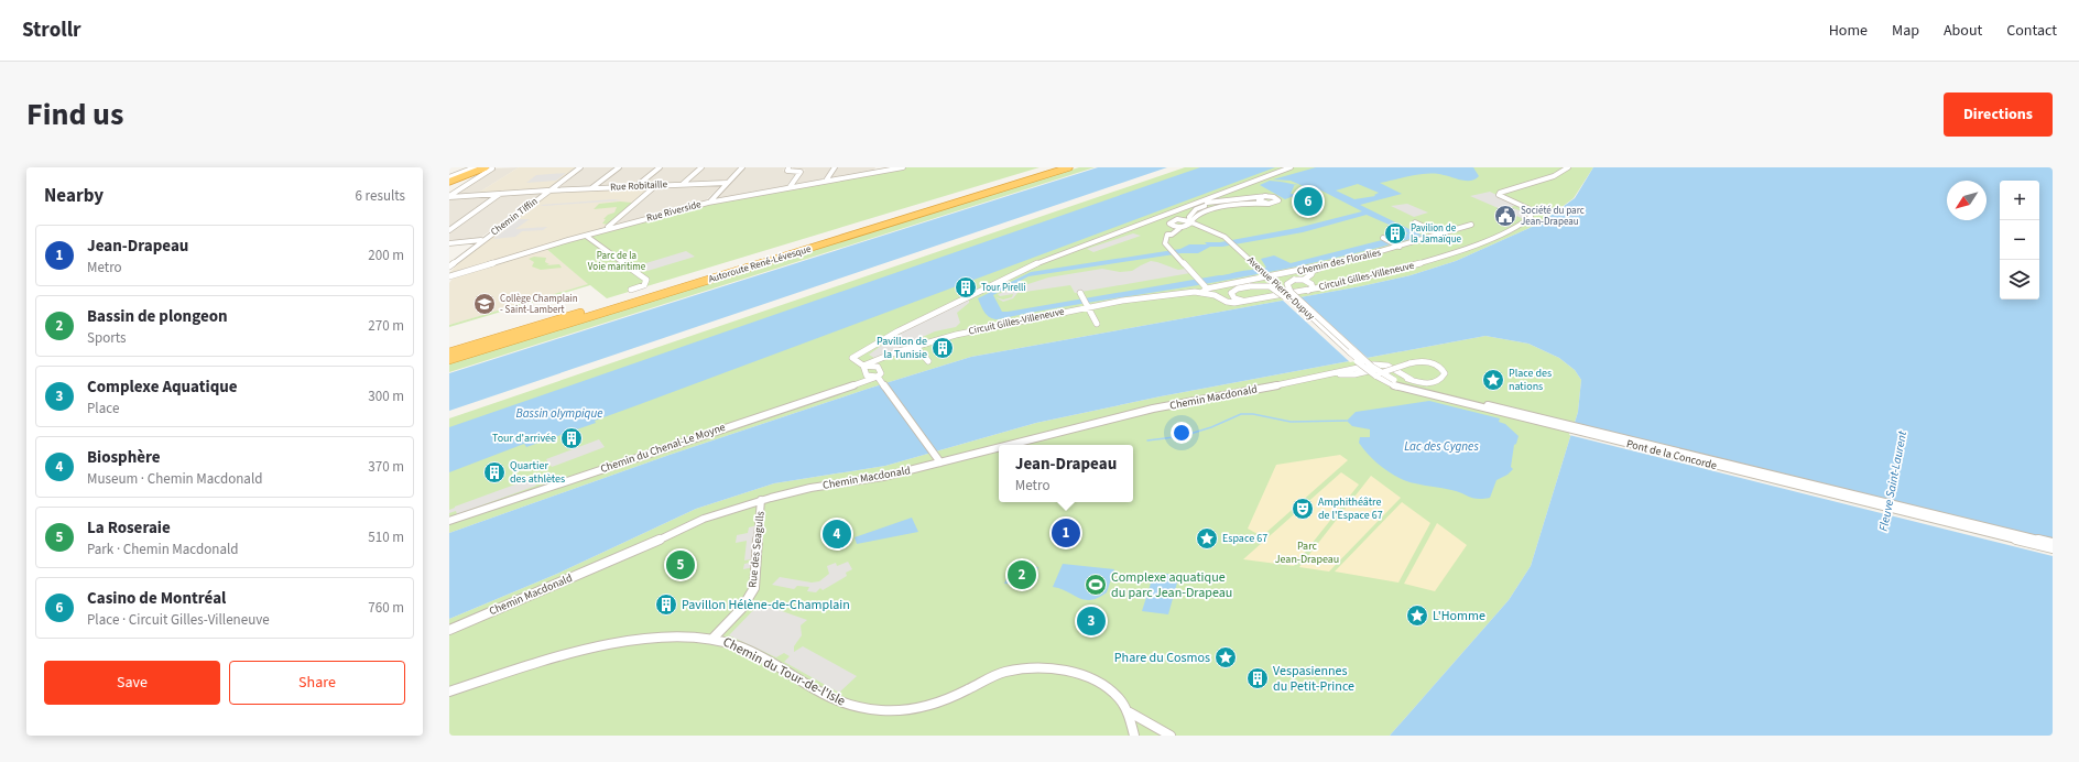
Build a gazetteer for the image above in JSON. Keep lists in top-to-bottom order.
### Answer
{
  "streets": {
    "highway": ["Autoroute René-Lévesque"],
    "street": [
      "Rue Robitaille",
      "Rue Riverside",
      "Chemin Tiffin",
      "Chemin des Floralies",
      "Circuit Gilles-Villeneuve",
      "Avenue Pierre-Dupuy",
      "Chemin Macdonald",
      "Chemin du Chenal-Le Moyne",
      "Pont de la Concorde",
      "Rue des Seagulls",
      "Chemin du Tour-de-l'Isle"
    ]
  },
  "crossings": [
    ["Rue Robitaille", "Chemin Tiffin"],
    ["Chemin des Floralies", "Circuit Gilles-Villeneuve"],
    ["Avenue Pierre-Dupuy", "Pont de la Concorde"],
    ["Chemin Macdonald", "Pont de la Concorde"],
    ["Chemin Macdonald", "Rue des Seagulls"],
    ["Rue des Seagulls", "Chemin du Tour-de-l'Isle"]
  ],
  "water": ["Bassin olympique", "Lac des Cygnes", "Fleuve Saint-Laurent"],
  "parks": ["Parc de la Voie maritime", "Parc Jean-Drapeau"],
  "places": {
    "public building": ["Société du parc Jean-Drapeau"],
    "building": [
      "Pavilion de la Jamaïque",
      "Tour Pirelli",
      "Pavillon de la Tunisie",
      "Tour d'arrivée",
      "Quartier des athlètes",
      "Pavillon Hélène-de-Champlain",
      "Vespasiennes du Petit-Prince"
    ],
    "school or university": ["Collège Champlain - Saint-Lambert"],
    "place": [
      "Place des nations",
      "Espace 67",
      "L'Homme",
      "Phare du Cosmos"
    ],
    "theatre": ["Amphithéâtre de l'Espace 67"],
    "sports": ["Complexe aquatique du parc Jean-Drapeau"]
  },
  "north": "bottom left",
  "page": {
    "header": "Strollr",
    "nav": [
      "Home",
      "Map",
      "About",
      "Contact"
    ],
    "title": "Find us",
    "buttons": [
      "Directions",
      ["Save", "Share"]
    ],
    "heading": ["Nearby", "6 results"],
    "map_buttons": ["+", "−"],
    "pins": [
      "6",
      "1",
      "4",
      "5",
      "2",
      "3"
    ],
    "list": [
      {
        "mark": "1",
        "name": "Jean-Drapeau",
        "note": "Metro",
        "value": "200 m"
      },
      {
        "mark": "2",
        "name": "Bassin de plongeon",
        "note": "Sports",
        "value": "270 m"
      },
      {
        "mark": "3",
        "name": "Complexe Aquatique",
        "note": "Place",
        "value": "300 m"
      },
      {
        "mark": "4",
        "name": "Biosphère",
        "note": "Museum · Chemin Macdonald",
        "value": "370 m"
      },
      {
        "mark": "5",
        "name": "La Roseraie",
        "note": "Park · Chemin Macdonald",
        "value": "510 m"
      },
      {
        "mark": "6",
        "name": "Casino de Montréal",
        "note": "Place · Circuit Gilles-Villeneuve",
        "value": "760 m"
      }
    ],
    "popup": ["Jean-Drapeau", "Metro"]
  }
}
